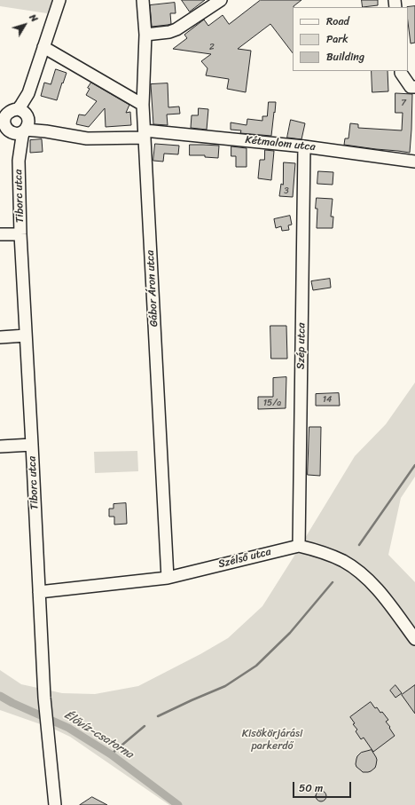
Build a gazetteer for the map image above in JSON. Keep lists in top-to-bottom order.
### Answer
{
  "streets": {
    "street": [
      "Kétmalom utca",
      "Tiborc utca",
      "Gábor Áron utca",
      "Szép utca",
      "Szélső utca"
    ]
  },
  "crossings": [
    ["Kétmalom utca", "Tiborc utca"],
    ["Kétmalom utca", "Gábor Áron utca"],
    ["Kétmalom utca", "Szép utca"],
    ["Tiborc utca", "Szélső utca"],
    ["Gábor Áron utca", "Szélső utca"],
    ["Szép utca", "Szélső utca"]
  ],
  "water": ["Élővíz-csatorna"],
  "parks": ["Kisökörjárási parkerdő"],
  "house_numbers": [
    "2",
    "7",
    "3",
    "14",
    "15/a"
  ],
  "legend": ["Road", "Park", "Building"],
  "scale_bar": "50 m",
  "north": "top right"
}
